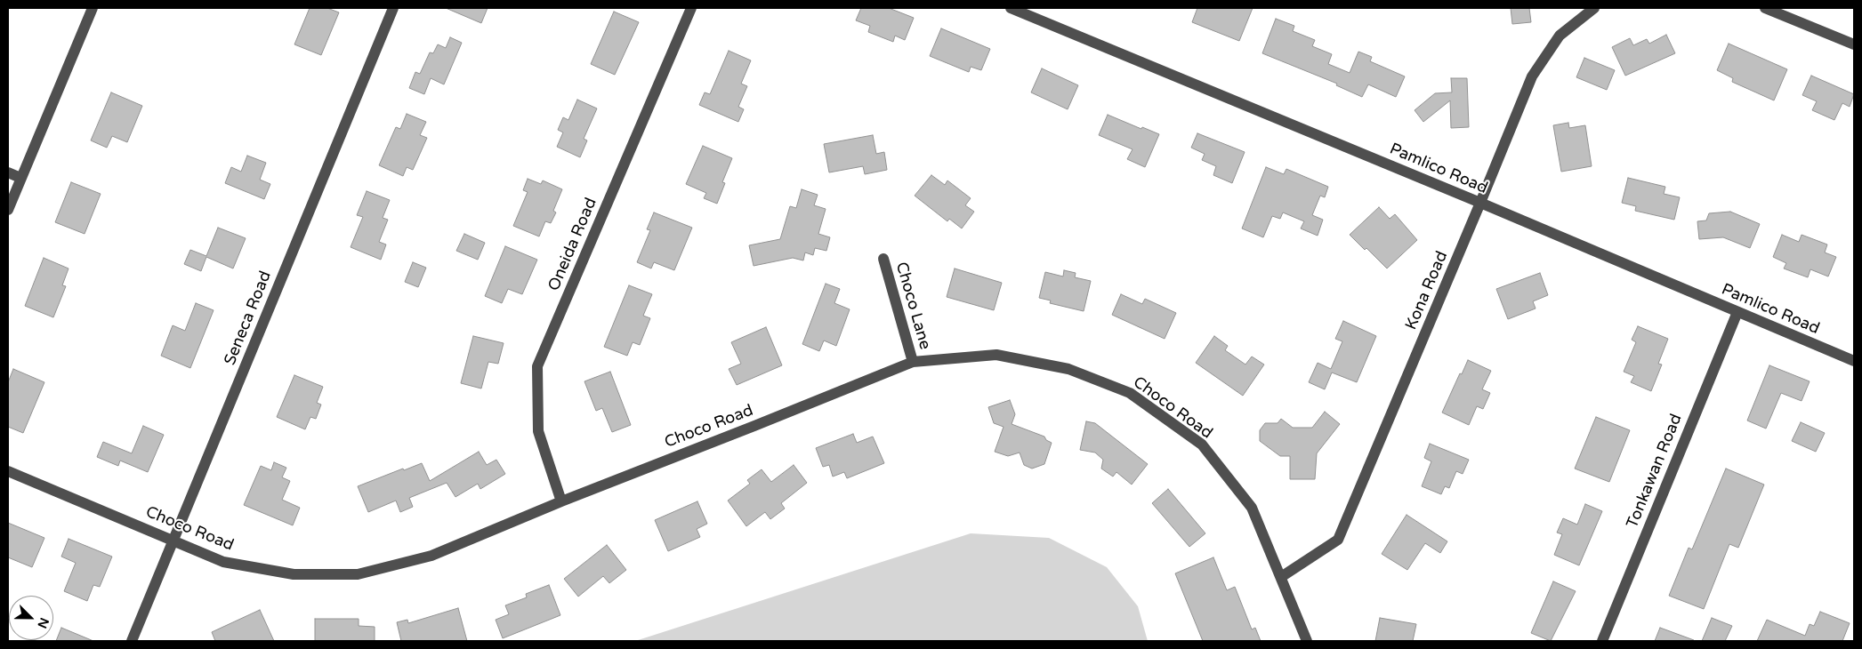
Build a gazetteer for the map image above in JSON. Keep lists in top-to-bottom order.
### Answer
{
  "streets": {
    "street": [
      "Pamlico Road",
      "Oneida Road",
      "Kona Road",
      "Choco Lane",
      "Seneca Road",
      "Choco Road",
      "Tonkawan Road"
    ]
  },
  "crossings": [
    ["Pamlico Road", "Kona Road"],
    ["Pamlico Road", "Tonkawan Road"],
    ["Oneida Road", "Choco Road"],
    ["Kona Road", "Choco Road"],
    ["Choco Lane", "Choco Road"],
    ["Seneca Road", "Choco Road"]
  ],
  "north": "bottom right"
}
